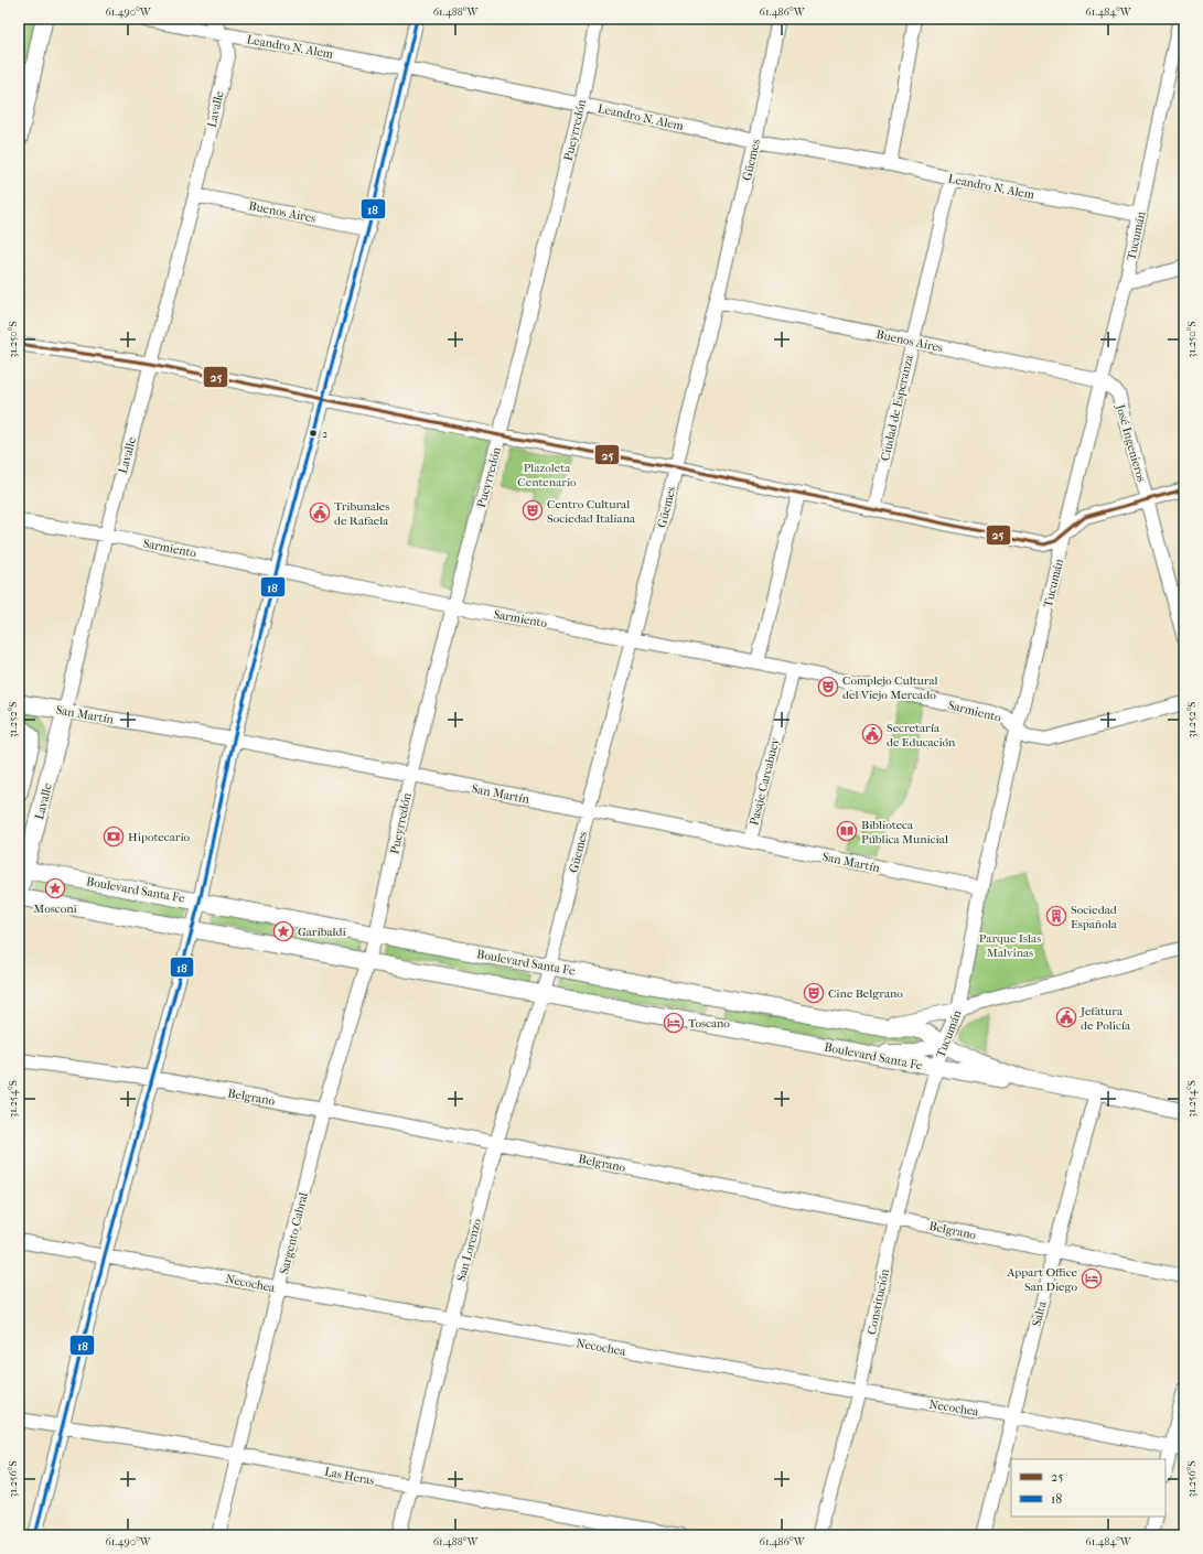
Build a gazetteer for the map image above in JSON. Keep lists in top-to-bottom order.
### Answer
{
  "streets": {
    "main road": ["Lavalle", "San Martín", "Boulevard Santa Fe"],
    "street": [
      "Leandro N. Alem",
      "Pueyrredón",
      "Güemes",
      "Buenos Aires",
      "Tucumán",
      "Ciudad de Esperanza",
      "José Ingenieros",
      "Sarmiento",
      "Pasaje Carcabuey",
      "Belgrano",
      "Sargento Cabral",
      "San Lorenzo",
      "Necochea",
      "Constitución",
      "Salta",
      "Las Heras"
    ]
  },
  "crossings": [
    ["Leandro N. Alem", "Lavalle"],
    ["Leandro N. Alem", "Pueyrredón"],
    ["Leandro N. Alem", "Güemes"],
    ["Leandro N. Alem", "Tucumán"],
    ["Leandro N. Alem", "Ciudad de Esperanza"],
    ["Lavalle", "Buenos Aires"],
    ["Lavalle", "Sarmiento"],
    ["Lavalle", "San Martín"],
    ["Lavalle", "Boulevard Santa Fe"],
    ["Pueyrredón", "Sarmiento"],
    ["Pueyrredón", "San Martín"],
    ["Pueyrredón", "Boulevard Santa Fe"],
    ["Pueyrredón", "Sargento Cabral"],
    ["Güemes", "Buenos Aires"],
    ["Güemes", "Sarmiento"],
    ["Güemes", "San Martín"],
    ["Güemes", "Boulevard Santa Fe"],
    ["Güemes", "San Lorenzo"],
    ["Buenos Aires", "Tucumán"],
    ["Buenos Aires", "Ciudad de Esperanza"],
    ["Buenos Aires", "José Ingenieros"],
    ["Tucumán", "José Ingenieros"],
    ["Tucumán", "Sarmiento"],
    ["Tucumán", "San Martín"],
    ["Tucumán", "Boulevard Santa Fe"],
    ["Tucumán", "Constitución"],
    ["Sarmiento", "Pasaje Carcabuey"],
    ["San Martín", "Pasaje Carcabuey"],
    ["Boulevard Santa Fe", "Sargento Cabral"],
    ["Boulevard Santa Fe", "San Lorenzo"],
    ["Boulevard Santa Fe", "Constitución"],
    ["Boulevard Santa Fe", "Salta"],
    ["Belgrano", "Sargento Cabral"],
    ["Belgrano", "San Lorenzo"],
    ["Belgrano", "Constitución"],
    ["Belgrano", "Salta"],
    ["Sargento Cabral", "Necochea"],
    ["Sargento Cabral", "Las Heras"],
    ["San Lorenzo", "Necochea"],
    ["San Lorenzo", "Las Heras"],
    ["Necochea", "Constitución"],
    ["Necochea", "Salta"]
  ],
  "parks": ["Plazoleta Centenario", "Parque Islas Malvinas"],
  "places": {
    "other": ["2"],
    "theatre": ["Centro Cultural Sociedad Italiana", "Complejo Cultural del Viejo Mercado", "Cine Belgrano"],
    "public building": ["Tribunales de Rafaela", "Secretaría de Educación", "Jefatura de Policía"],
    "library": ["Biblioteca Pública Municial"],
    "bank": ["Hipotecario"],
    "place": ["Mosconi", "Garibaldi"],
    "building": ["Sociedad Española"],
    "hotel": ["Toscano", "Appart Office San Diego"]
  },
  "lines": ["transit line 18", "transit line 25"],
  "legend": ["25", "18"],
  "coordinates": [
    "61.490°W",
    "61.488°W",
    "61.486°W",
    "61.484°W",
    "31.250°S",
    "31.252°S",
    "31.254°S",
    "31.256°S"
  ]
}
